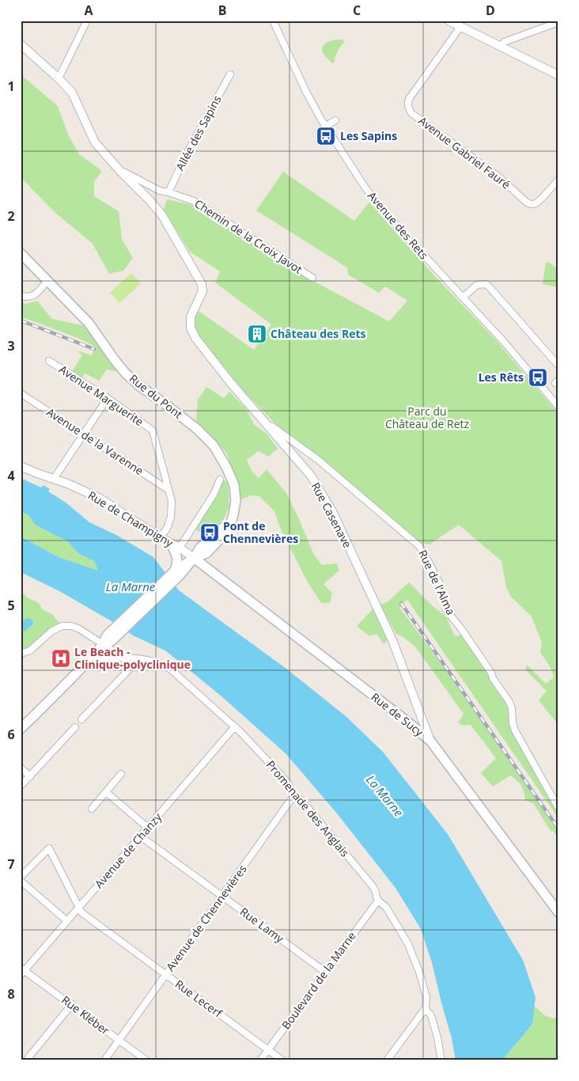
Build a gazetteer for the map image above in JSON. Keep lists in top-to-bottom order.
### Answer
{
  "streets": {
    "main road": ["Rue du Pont", "Rue de Sucy"],
    "street": [
      "Allée des Sapins",
      "Avenue Gabriel Fauré",
      "Avenue des Rets",
      "Chemin de la Croix Javot",
      "Avenue Marguerite",
      "Avenue de la Varenne",
      "Rue Casenave",
      "Rue de Champigny",
      "Rue de l'Alma",
      "Promenade des Anglais",
      "Avenue de Chanzy",
      "Avenue de Chennevières",
      "Rue Lamy",
      "Boulevard de la Marne",
      "Rue Lecerf",
      "Rue Kléber"
    ]
  },
  "crossings": [
    ["Allée des Sapins", "Chemin de la Croix Javot"],
    ["Chemin de la Croix Javot", "Rue Casenave"],
    ["Avenue Marguerite", "Avenue de la Varenne"],
    ["Rue du Pont", "Rue de Champigny"],
    ["Rue du Pont", "Rue de Sucy"],
    ["Rue Casenave", "Rue de l'Alma"],
    ["Rue Casenave", "Rue de Sucy"],
    ["Rue de Champigny", "Rue de Sucy"],
    ["Promenade des Anglais", "Avenue de Chanzy"],
    ["Promenade des Anglais", "Avenue de Chennevières"],
    ["Promenade des Anglais", "Boulevard de la Marne"],
    ["Avenue de Chanzy", "Rue Lamy"],
    ["Avenue de Chanzy", "Rue Lecerf"],
    ["Avenue de Chanzy", "Rue Kléber"],
    ["Avenue de Chennevières", "Rue Lamy"],
    ["Avenue de Chennevières", "Rue Lecerf"],
    ["Avenue de Chennevières", "Rue Kléber"],
    ["Rue Lamy", "Boulevard de la Marne"],
    ["Boulevard de la Marne", "Rue Lecerf"]
  ],
  "water": ["La Marne"],
  "parks": ["Parc du Château de Retz"],
  "places": {
    "bus stop": ["Les Sapins", "Les Rêts", "Pont de Chennevières"],
    "building": ["Château des Rets"],
    "hospital": ["Le Beach - Clinique-polyclinique"]
  },
  "grid": {
    "columns": [
      "A",
      "B",
      "C",
      "D"
    ],
    "rows": [
      "1",
      "2",
      "3",
      "4",
      "5",
      "6",
      "7",
      "8"
    ]
  }
}
